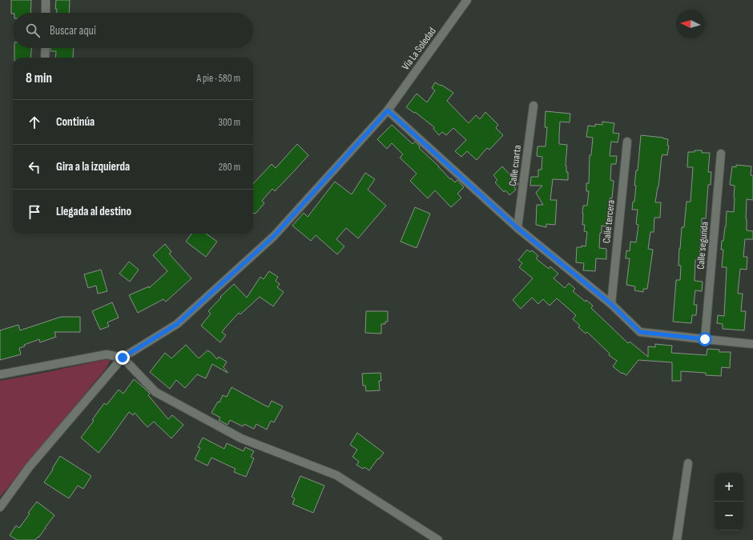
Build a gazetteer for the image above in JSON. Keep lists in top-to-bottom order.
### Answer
{
  "streets": {
    "street": [
      "Vía La Soledad",
      "Calle cuarta",
      "Calle tercera",
      "Calle segunda"
    ]
  },
  "north": "left",
  "page": {
    "search": "Buscar aquí",
    "heading": ["8 min", "A pie · 580 m"],
    "list": [
      ["Continúa", "300 m"],
      ["Gira a la izquierda", "280 m"],
      "Llegada al destino"
    ],
    "map_buttons": ["+", "−"]
  }
}
